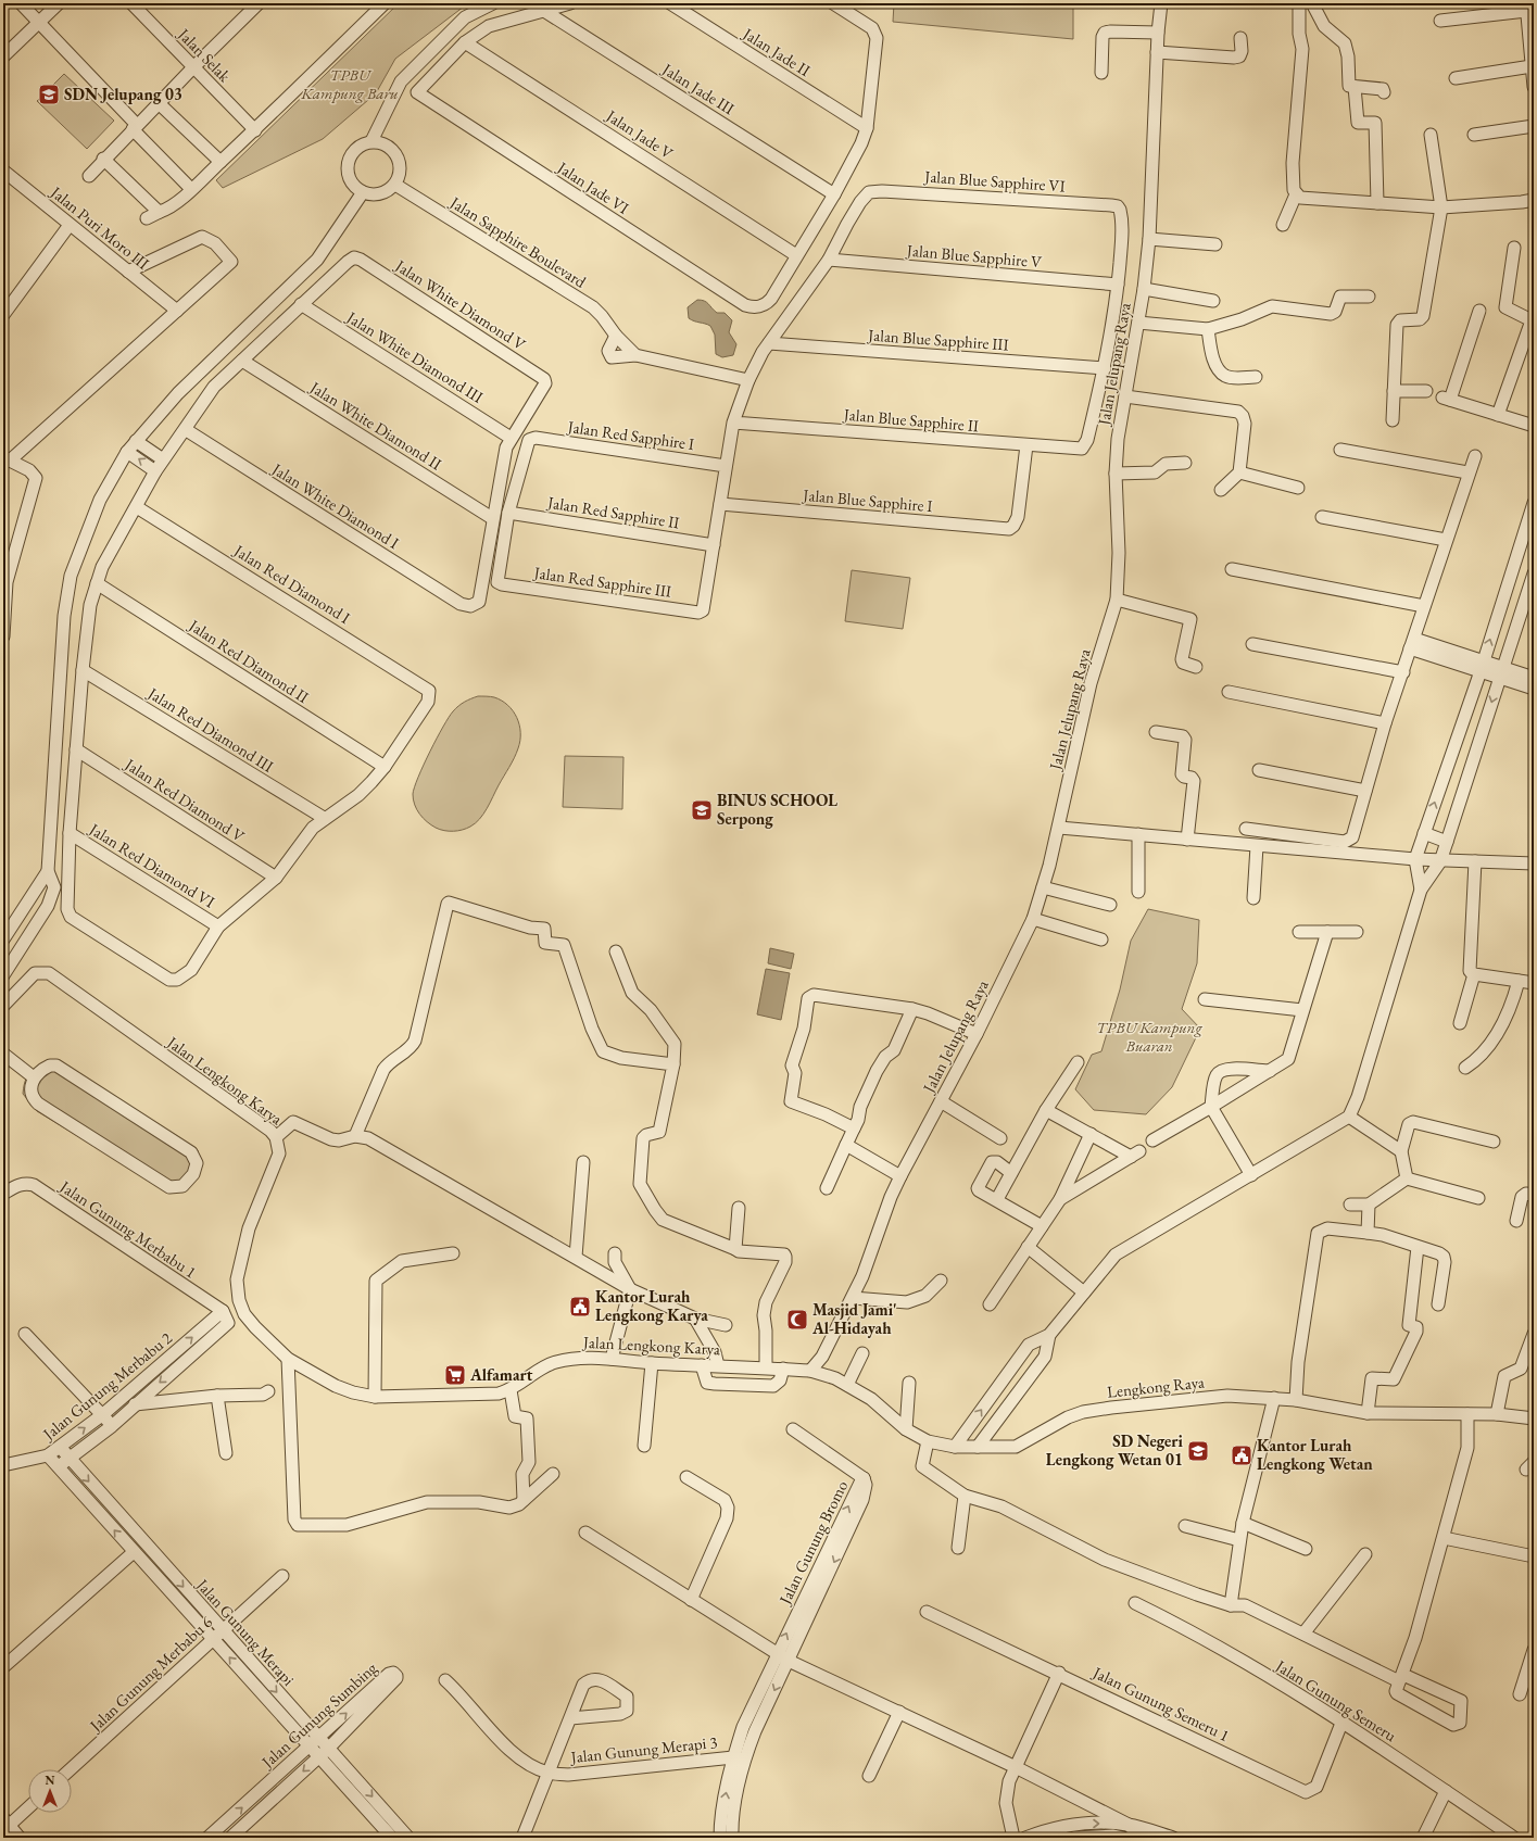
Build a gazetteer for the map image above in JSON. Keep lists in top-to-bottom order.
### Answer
{
  "streets": {
    "street": [
      "Jalan Jade II",
      "Jalan Selak",
      "Jalan Jade III",
      "Jalan Jade V",
      "Jalan Blue Sapphire VI",
      "Jalan Jade VI",
      "Jalan Puri Moro III",
      "Jalan Sapphire Boulevard",
      "Jalan Blue Sapphire V",
      "Jalan White Diamond V",
      "Jalan Blue Sapphire III",
      "Jalan White Diamond III",
      "Jalan Jelupang Raya",
      "Jalan Blue Sapphire II",
      "Jalan White Diamond II",
      "Jalan Red Sapphire I",
      "Jalan Blue Sapphire I",
      "Jalan White Diamond I",
      "Jalan Red Sapphire II",
      "Jalan Red Sapphire III",
      "Jalan Red Diamond I",
      "Jalan Red Diamond II",
      "Jalan Red Diamond III",
      "Jalan Red Diamond V",
      "Jalan Red Diamond VI",
      "Jalan Lengkong Karya",
      "Jalan Gunung Merbabu 1",
      "Jalan Gunung Merbabu 2",
      "Lengkong Raya",
      "Jalan Gunung Bromo",
      "Jalan Gunung Merapi",
      "Jalan Gunung Merbabu 6",
      "Jalan Gunung Semeru",
      "Jalan Gunung Semeru 1",
      "Jalan Gunung Sumbing",
      "Jalan Gunung Merapi 3"
    ]
  },
  "crossings": [
    ["Jalan Jade V", "Jalan Jade VI"],
    ["Jalan Blue Sapphire VI", "Jalan Blue Sapphire V"],
    ["Jalan White Diamond V", "Jalan White Diamond III"],
    ["Jalan Blue Sapphire III", "Jalan Blue Sapphire II"],
    ["Jalan Jelupang Raya", "Jalan Lengkong Karya"],
    ["Jalan Jelupang Raya", "Lengkong Raya"],
    ["Jalan Blue Sapphire II", "Jalan Blue Sapphire I"],
    ["Jalan White Diamond II", "Jalan White Diamond I"],
    ["Jalan Red Sapphire I", "Jalan Red Sapphire II"],
    ["Jalan Red Sapphire I", "Jalan Red Sapphire III"],
    ["Jalan Red Sapphire II", "Jalan Red Sapphire III"],
    ["Jalan Red Diamond I", "Jalan Red Diamond II"],
    ["Jalan Lengkong Karya", "Lengkong Raya"],
    ["Jalan Gunung Merbabu 1", "Jalan Gunung Merbabu 2"],
    ["Jalan Gunung Merbabu 2", "Jalan Gunung Merapi"],
    ["Jalan Gunung Bromo", "Jalan Gunung Merapi 3"],
    ["Jalan Gunung Merapi", "Jalan Gunung Merbabu 6"],
    ["Jalan Gunung Merapi", "Jalan Gunung Sumbing"],
    ["Jalan Gunung Semeru", "Jalan Gunung Semeru 1"]
  ],
  "parks": ["TPBU Kampung Baru", "TPBU Kampung Buaran"],
  "places": {
    "school or university": ["SDN Jelupang 03", "BINUS SCHOOL Serpong", "SD Negeri Lengkong Wetan 01"],
    "public building": ["Kantor Lurah Lengkong Karya", "Kantor Lurah Lengkong Wetan"],
    "mosque": ["Masjid Jami' Al-Hidayah"],
    "supermarket": ["Alfamart"]
  },
  "north": "top"
}
